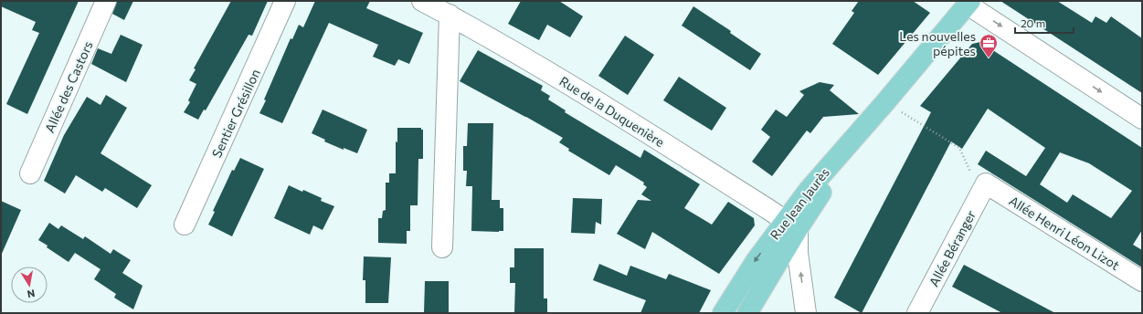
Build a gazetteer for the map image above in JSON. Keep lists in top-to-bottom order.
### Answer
{
  "streets": {
    "main road": ["Rue Jean Jaurès"],
    "street": [
      "Allée des Castors",
      "Rue de la Duquenière",
      "Sentier Grésillon",
      "Allée Henri Léon Lizot",
      "Allée Béranger"
    ]
  },
  "crossings": [
    ["Rue de la Duquenière", "Rue Jean Jaurès"],
    ["Allée Henri Léon Lizot", "Allée Béranger"]
  ],
  "places": {
    "office": ["Les nouvelles pépites"]
  },
  "scale_bar": "20 m",
  "north": "bottom"
}
